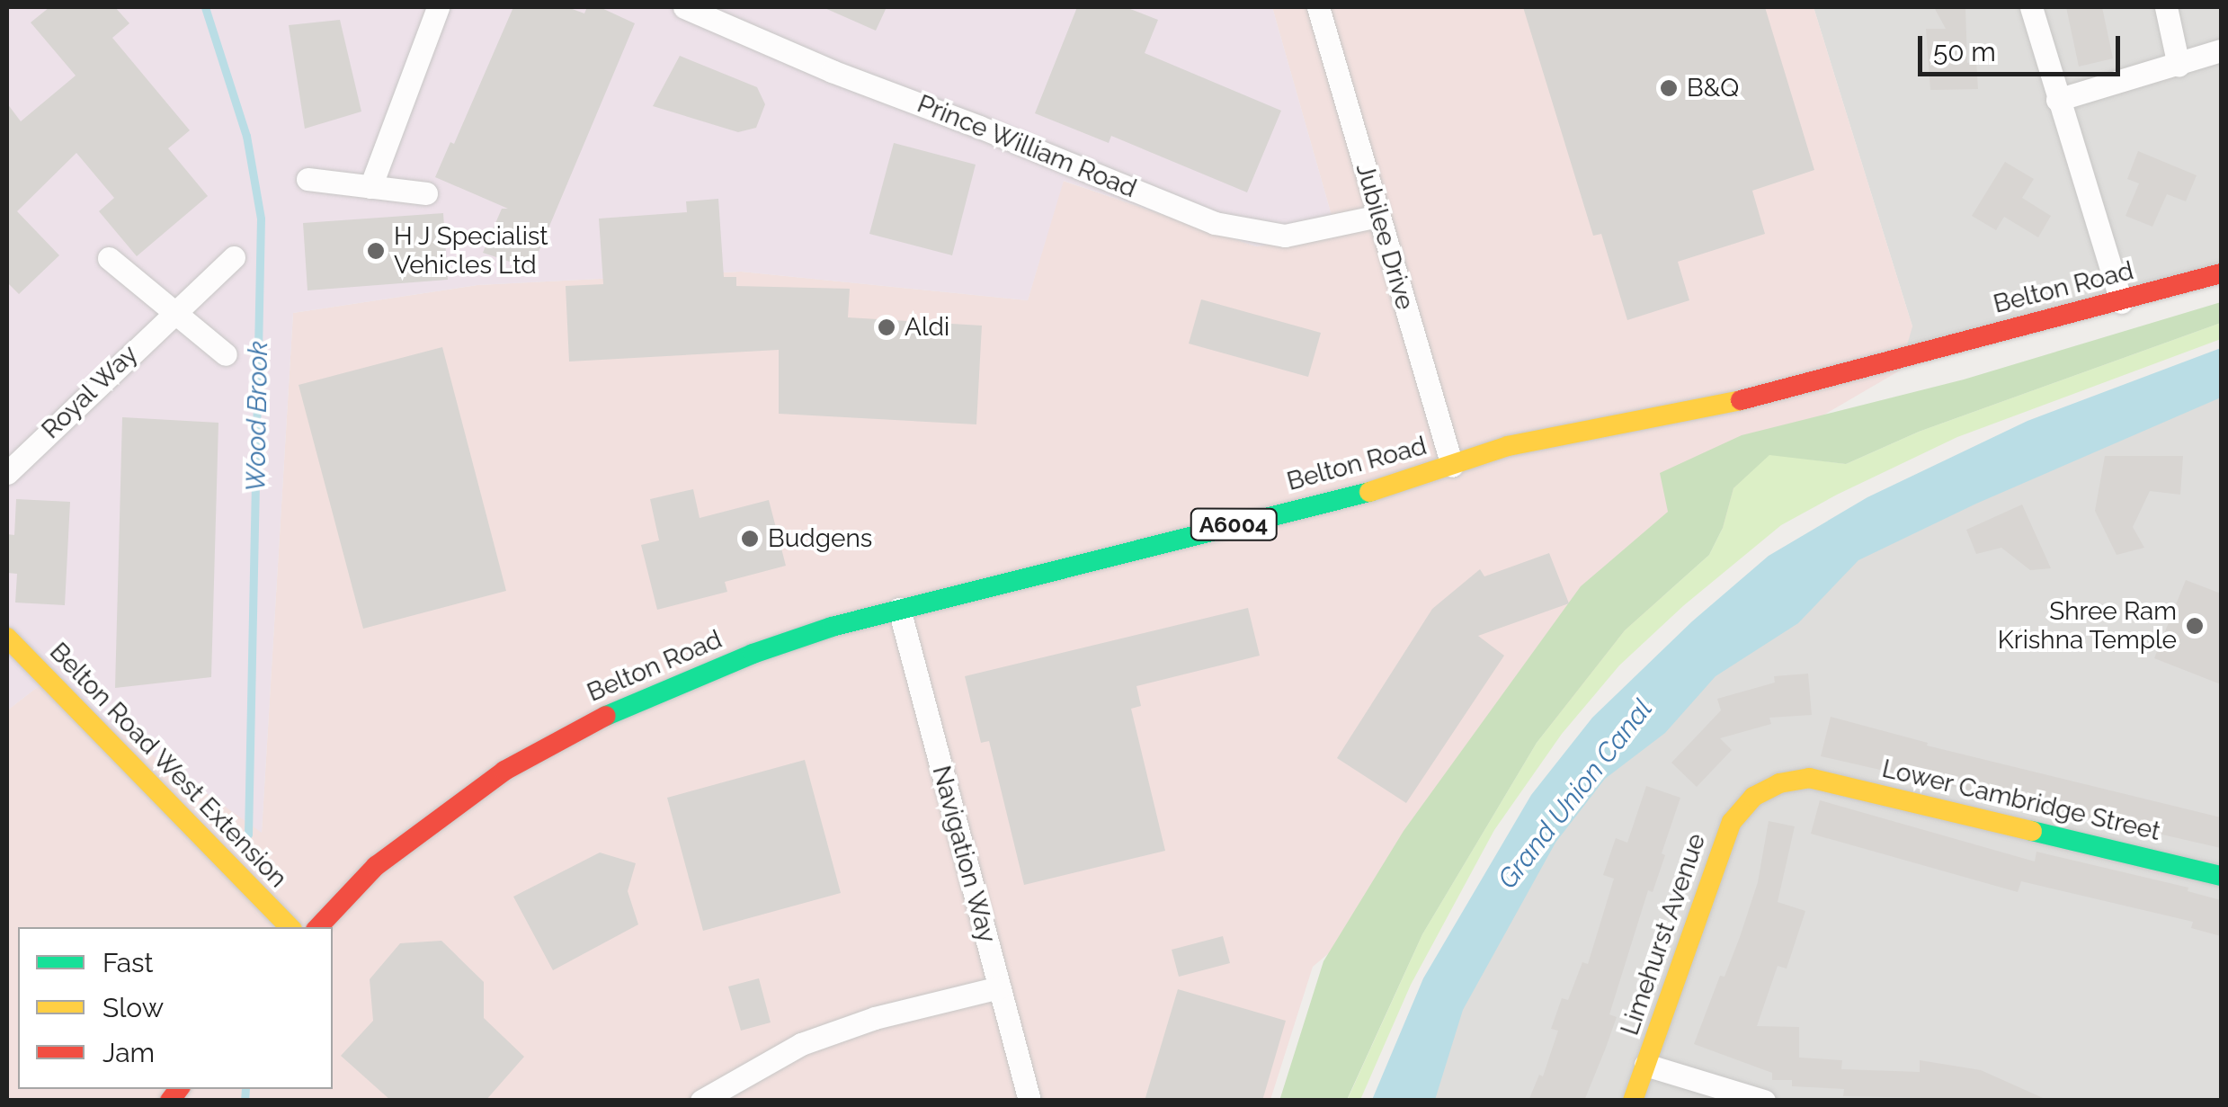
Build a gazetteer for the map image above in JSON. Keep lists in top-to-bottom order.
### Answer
{
  "streets": {
    "main road": [
      "Belton Road",
      "A6004",
      "Belton Road West Extension",
      "Lower Cambridge Street",
      "Limehurst Avenue"
    ],
    "street": [
      "Prince William Road",
      "Jubilee Drive",
      "Royal Way",
      "Navigation Way"
    ]
  },
  "crossings": [
    ["Prince William Road", "Jubilee Drive"],
    ["Jubilee Drive", "Belton Road"],
    ["Belton Road", "Navigation Way"],
    ["Lower Cambridge Street", "Limehurst Avenue"]
  ],
  "water": ["Wood Brook", "Grand Union Canal"],
  "places": [
    "B&Q",
    "H J Specialist Vehicles Ltd",
    "Aldi",
    "Budgens",
    "Shree Ram Krishna Temple"
  ],
  "legend": ["Fast", "Slow", "Jam"],
  "scale_bar": "50 m"
}
